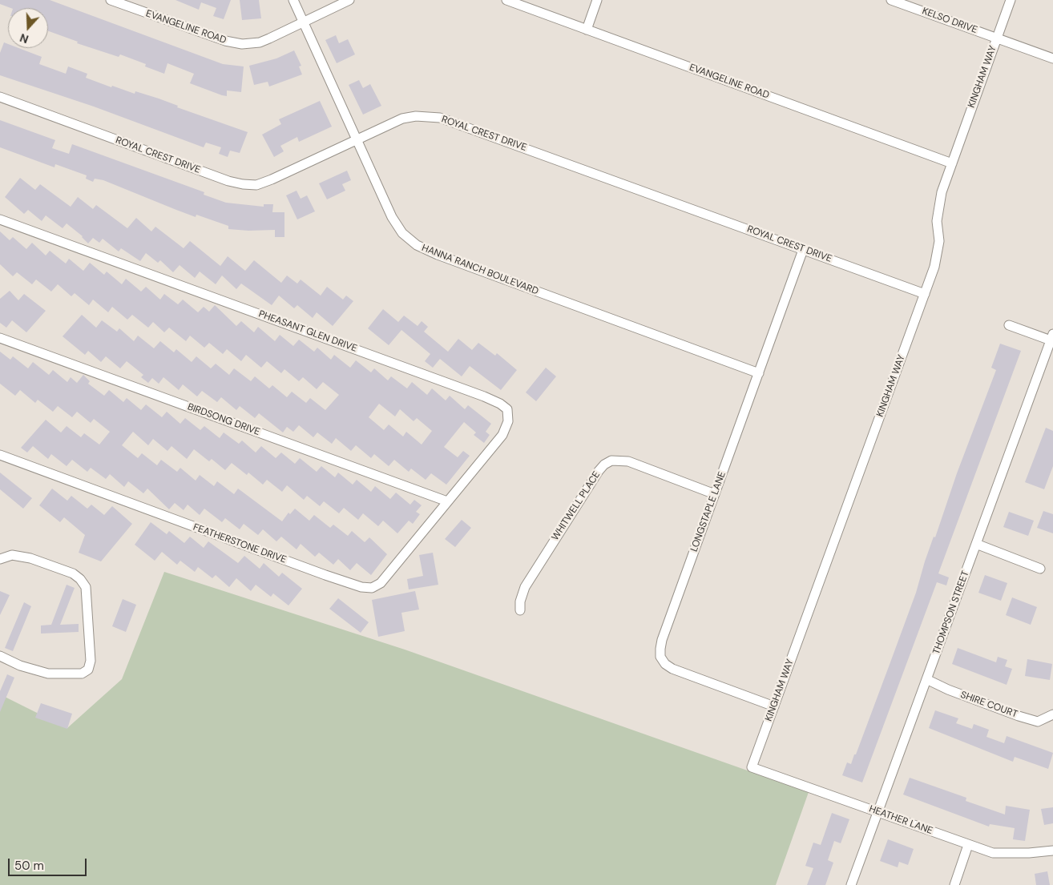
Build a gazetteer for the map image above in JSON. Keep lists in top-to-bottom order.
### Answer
{
  "streets": {
    "street": [
      "KELSO DRIVE",
      "EVANGELINE ROAD",
      "KINGHAM WAY",
      "ROYAL CREST DRIVE",
      "HANNA RANCH BOULEVARD",
      "PHEASANT GLEN DRIVE",
      "BIRDSONG DRIVE",
      "WHITWELL PLACE",
      "LONGSTAPLE LANE",
      "FEATHERSTONE DRIVE",
      "THOMPSON STREET",
      "SHIRE COURT",
      "HEATHER LANE"
    ]
  },
  "crossings": [
    ["KELSO DRIVE", "KINGHAM WAY"],
    ["EVANGELINE ROAD", "KINGHAM WAY"],
    ["EVANGELINE ROAD", "HANNA RANCH BOULEVARD"],
    ["KINGHAM WAY", "ROYAL CREST DRIVE"],
    ["KINGHAM WAY", "LONGSTAPLE LANE"],
    ["KINGHAM WAY", "HEATHER LANE"],
    ["ROYAL CREST DRIVE", "HANNA RANCH BOULEVARD"],
    ["ROYAL CREST DRIVE", "LONGSTAPLE LANE"],
    ["HANNA RANCH BOULEVARD", "LONGSTAPLE LANE"],
    ["PHEASANT GLEN DRIVE", "BIRDSONG DRIVE"],
    ["PHEASANT GLEN DRIVE", "FEATHERSTONE DRIVE"],
    ["BIRDSONG DRIVE", "FEATHERSTONE DRIVE"],
    ["WHITWELL PLACE", "LONGSTAPLE LANE"],
    ["THOMPSON STREET", "SHIRE COURT"],
    ["THOMPSON STREET", "HEATHER LANE"]
  ],
  "scale_bar": "50 m",
  "north": "bottom"
}
